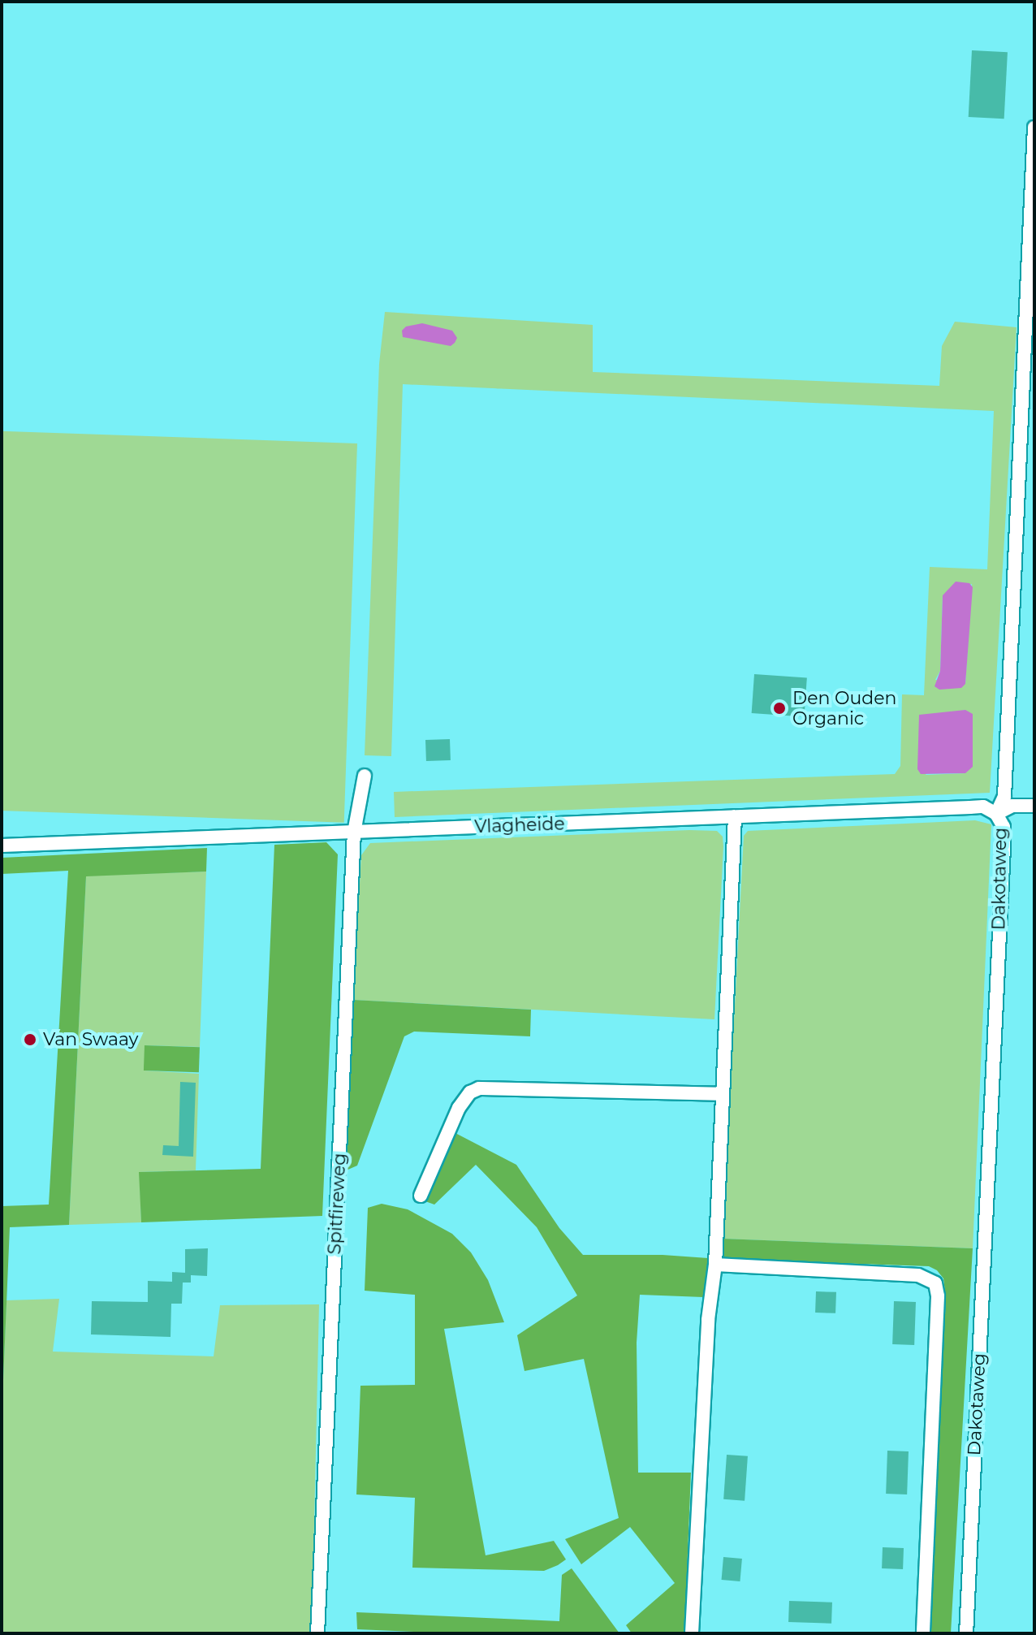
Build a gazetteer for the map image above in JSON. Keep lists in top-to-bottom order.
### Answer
{
  "streets": {
    "street": ["Vlagheide", "Dakotaweg", "Spitfireweg"]
  },
  "crossings": [
    ["Vlagheide", "Dakotaweg"],
    ["Vlagheide", "Spitfireweg"]
  ],
  "places": ["Den Ouden Organic", "Van Swaay"]
}
